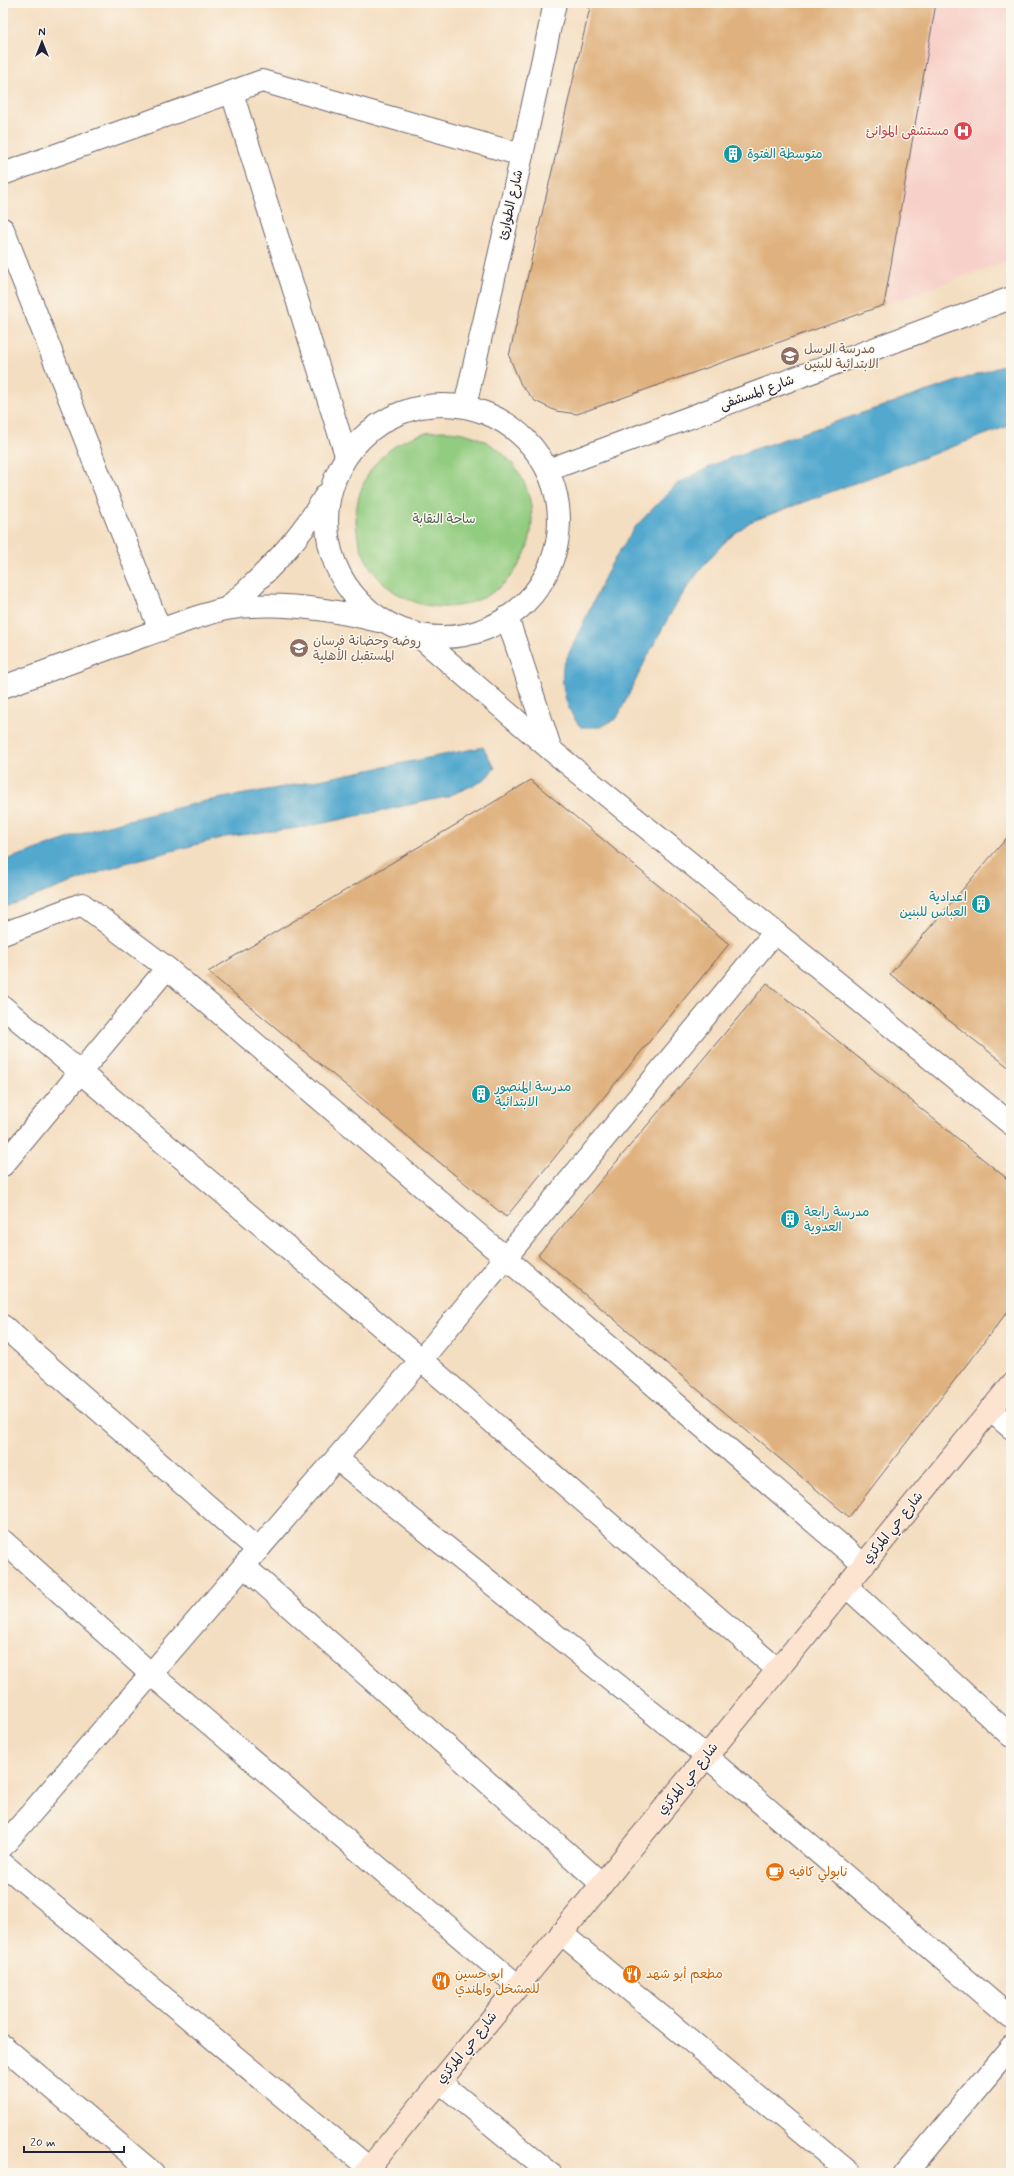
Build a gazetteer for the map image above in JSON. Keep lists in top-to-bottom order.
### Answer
{
  "streets": {
    "main road": ["شارع حي المركزي"],
    "street": ["شارع الطوارئ", "شارع المسشفى"]
  },
  "parks": ["ساحة النقابة"],
  "places": {
    "hospital": ["مستشفى الموانئ"],
    "building": [
      "متوسطة الفتوة",
      "اعدادية العباس للبنين",
      "مدرسة المنصور الابتدائية",
      "مدرسة رابعة العدوية"
    ],
    "school or university": ["مدرسة الرسل الابتدائية للبنين", "روضه وحضانة فرسان المستقبل الأهلية"],
    "cafe": ["نابولي كافيه"],
    "restaurant": ["مطعم أبو شهد", "ابو حسين للمشخل والمندي"]
  },
  "scale_bar": "20 m",
  "north": "top"
}
